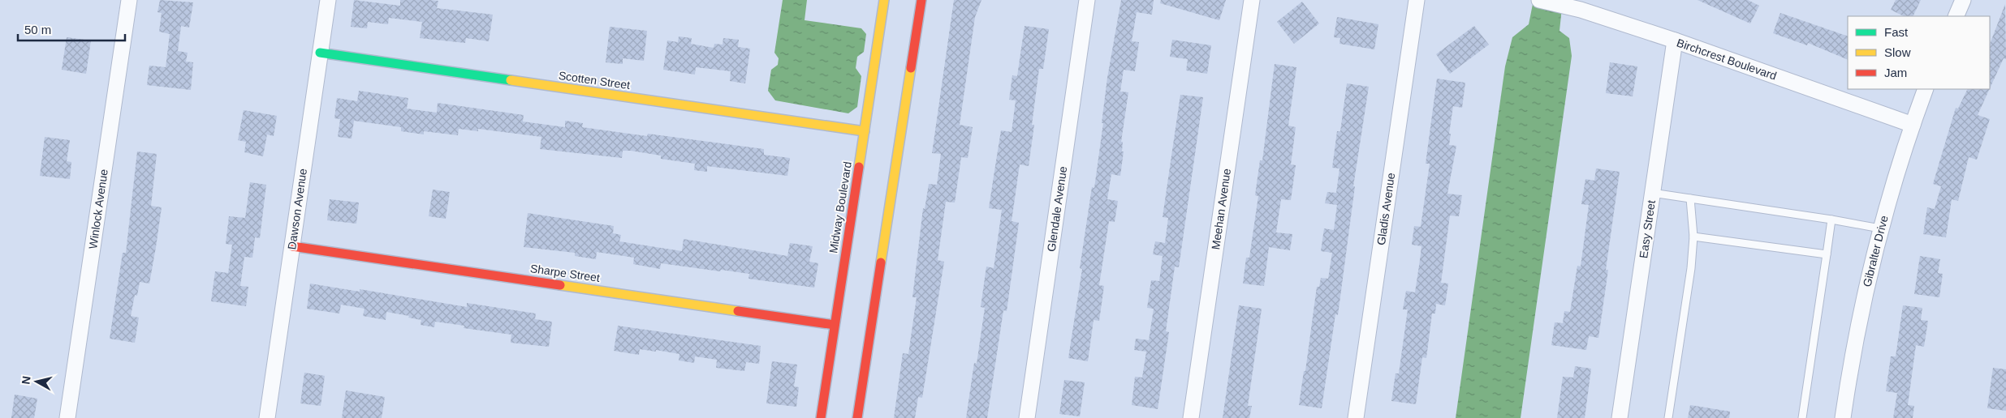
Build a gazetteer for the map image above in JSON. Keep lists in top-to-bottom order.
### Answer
{
  "streets": {
    "street": [
      "Birchcrest Boulevard",
      "Scotten Street",
      "Midway Boulevard",
      "Winlock Avenue",
      "Dawson Avenue",
      "Glendale Avenue",
      "Meehan Avenue",
      "Gladis Avenue",
      "Easy Street",
      "Gibralter Drive",
      "Sharpe Street"
    ]
  },
  "crossings": [
    ["Birchcrest Boulevard", "Easy Street"],
    ["Birchcrest Boulevard", "Gibralter Drive"],
    ["Scotten Street", "Midway Boulevard"],
    ["Scotten Street", "Dawson Avenue"],
    ["Midway Boulevard", "Sharpe Street"],
    ["Dawson Avenue", "Sharpe Street"]
  ],
  "legend": ["Fast", "Slow", "Jam"],
  "scale_bar": "50 m",
  "north": "left"
}
